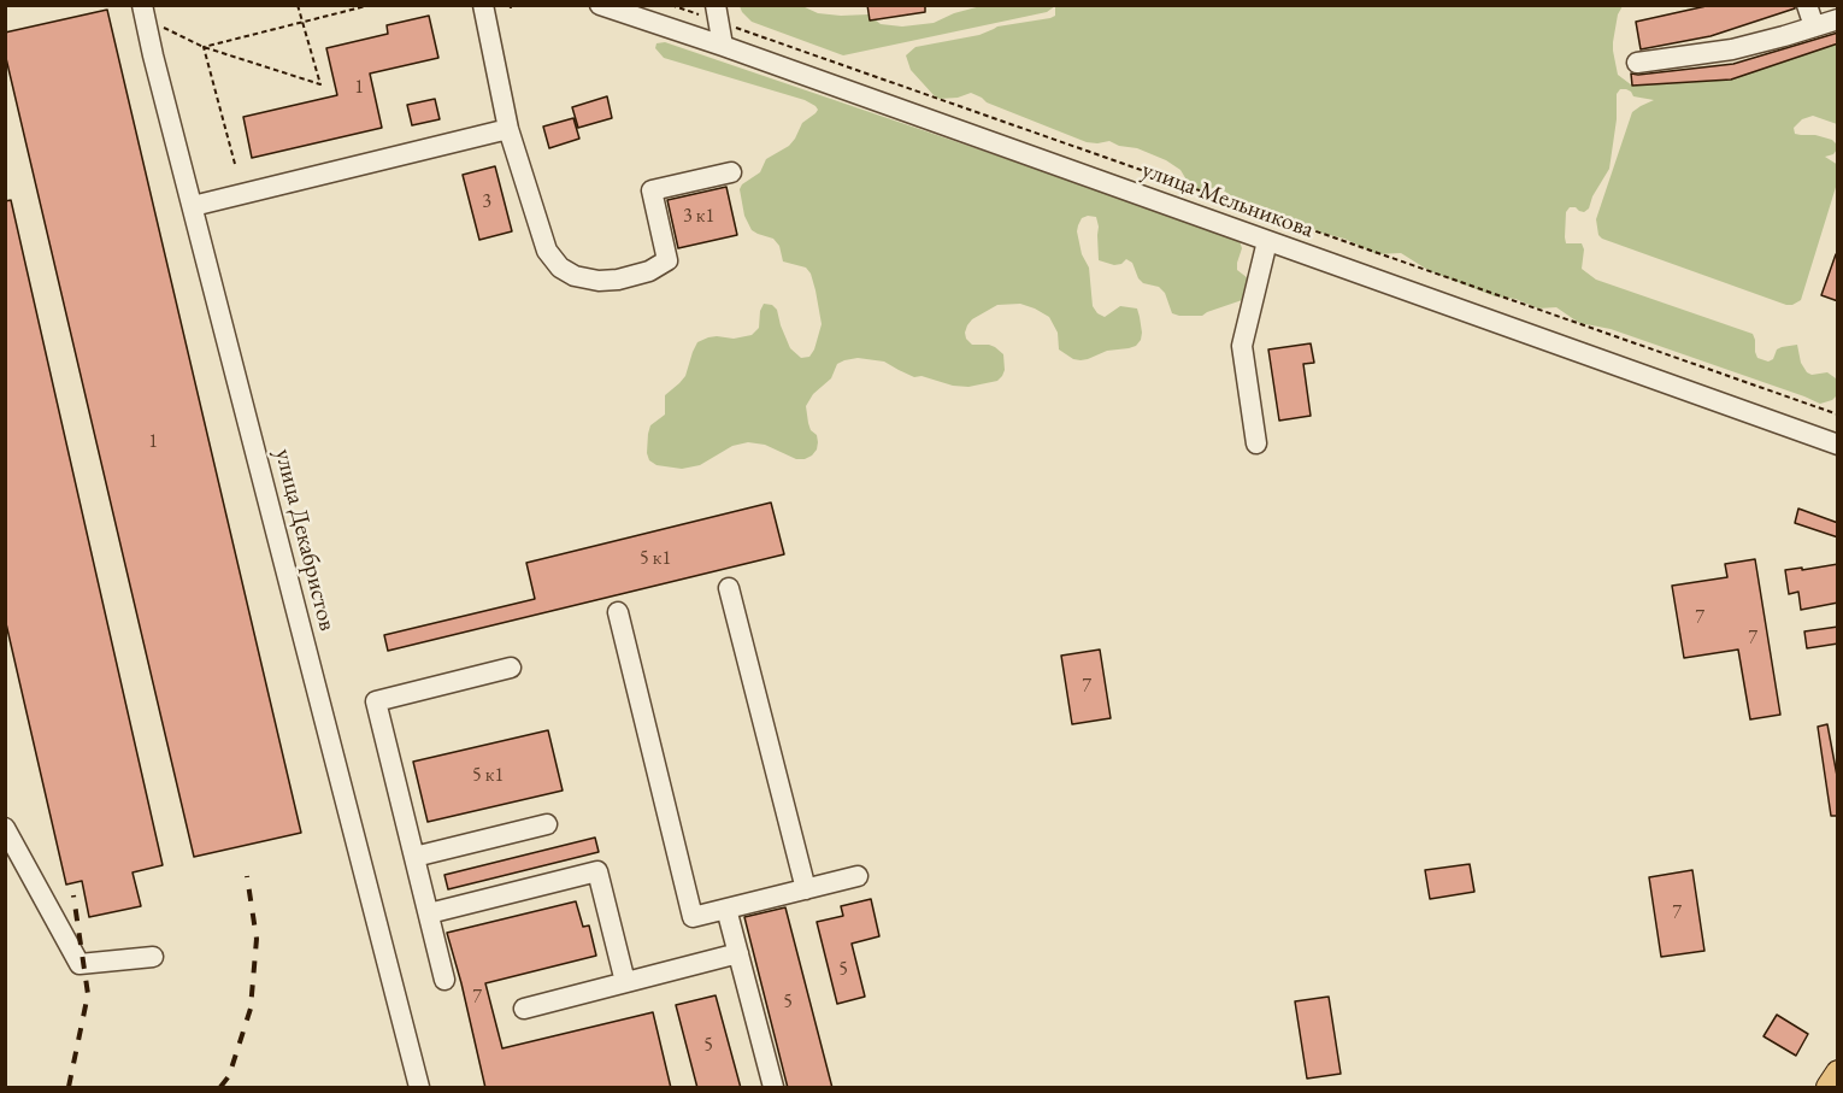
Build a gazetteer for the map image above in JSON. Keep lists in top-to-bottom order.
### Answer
{
  "streets": {
    "street": ["улица Мельникова", "улица Декабристов"]
  },
  "house_numbers": [
    "1",
    "3",
    "3 к1",
    "1",
    "5 к1",
    "7",
    "7",
    "7",
    "5 к1",
    "7",
    "5",
    "7",
    "5",
    "5"
  ]
}
